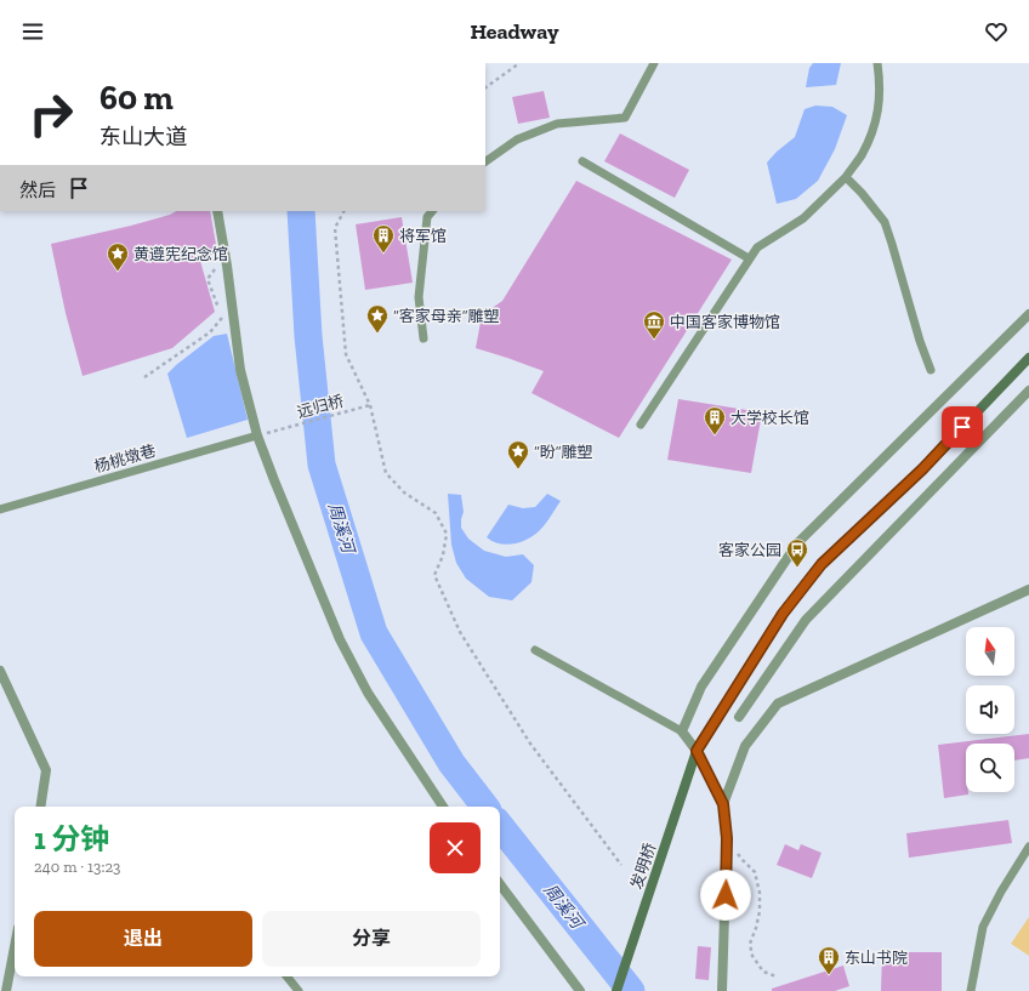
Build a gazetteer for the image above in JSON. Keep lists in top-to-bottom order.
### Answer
{
  "streets": {
    "main road": ["发明桥"],
    "lane": ["杨桃墩巷"],
    "path": ["远归桥"]
  },
  "water": ["周溪河"],
  "places": {
    "building": ["将军馆", "大学校长馆", "东山书院"],
    "place": ["黄遵宪纪念馆", "“客家母亲”雕塑", "“盼”雕塑"],
    "museum": ["中国客家博物馆"],
    "bus stop": ["客家公园"]
  },
  "north": "top",
  "page": {
    "header": "Headway",
    "turn": ["60 m", "东山大道"],
    "then": "然后",
    "heading": ["1 分钟", "240 m · 13:23"],
    "buttons": ["退出", "分享"]
  }
}
